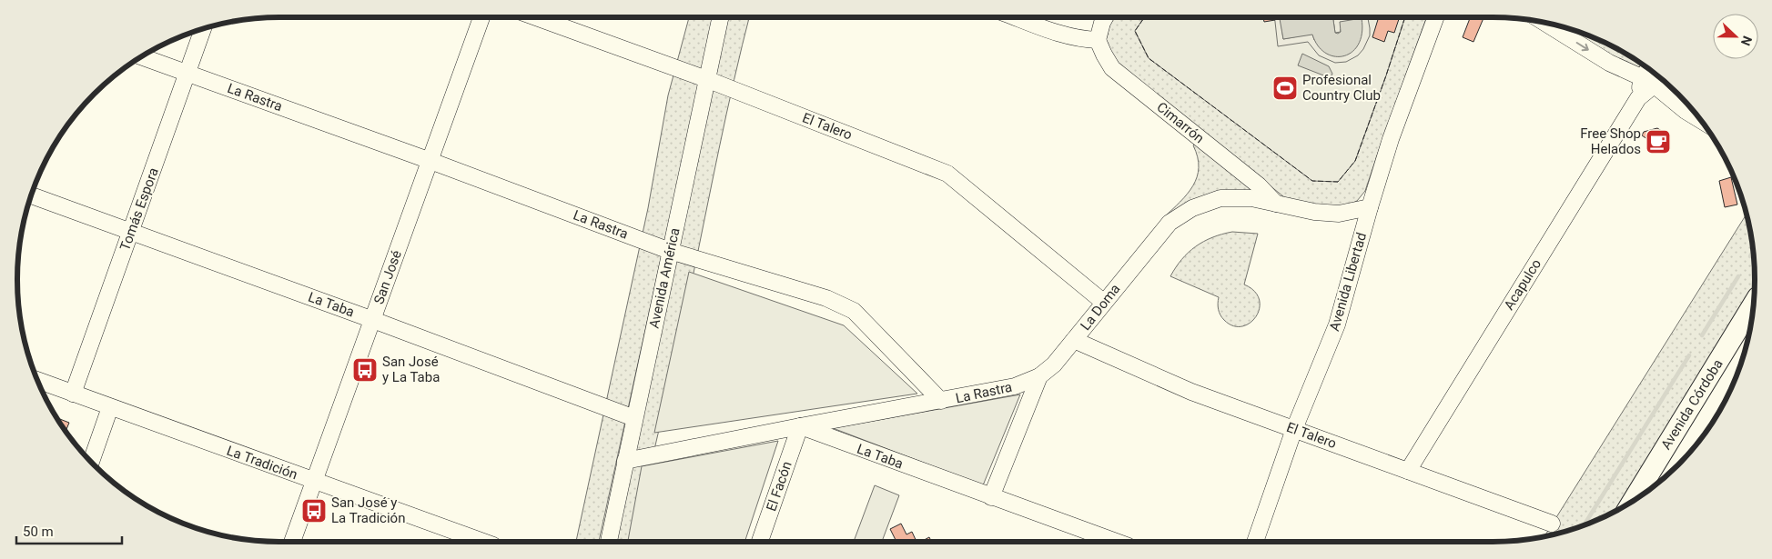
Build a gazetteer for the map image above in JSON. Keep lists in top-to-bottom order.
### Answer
{
  "streets": {
    "main road": ["Avenida Córdoba"],
    "street": [
      "La Rastra",
      "Cimarrón",
      "El Talero",
      "Tomás Espora",
      "San José",
      "Avenida América",
      "Avenida Libertad",
      "Acapulco",
      "La Taba",
      "La Doma",
      "La Tradición",
      "El Facón"
    ]
  },
  "crossings": [
    ["La Rastra", "Tomás Espora"],
    ["La Rastra", "San José"],
    ["La Rastra", "Avenida América"],
    ["La Rastra", "La Doma"],
    ["Cimarrón", "La Doma"],
    ["El Talero", "Avenida América"],
    ["El Talero", "Avenida Libertad"],
    ["El Talero", "Acapulco"],
    ["El Talero", "La Doma"],
    ["Tomás Espora", "La Taba"],
    ["Tomás Espora", "La Tradición"],
    ["San José", "La Taba"],
    ["San José", "La Tradición"],
    ["Avenida América", "La Taba"],
    ["La Taba", "La Doma"],
    ["La Taba", "El Facón"]
  ],
  "places": {
    "sports": ["Profesional Country Club"],
    "cafe": ["Free Shop Helados"],
    "bus stop": ["San José y La Taba", "San José y La Tradición"]
  },
  "scale_bar": "50 m",
  "north": "right"
}
